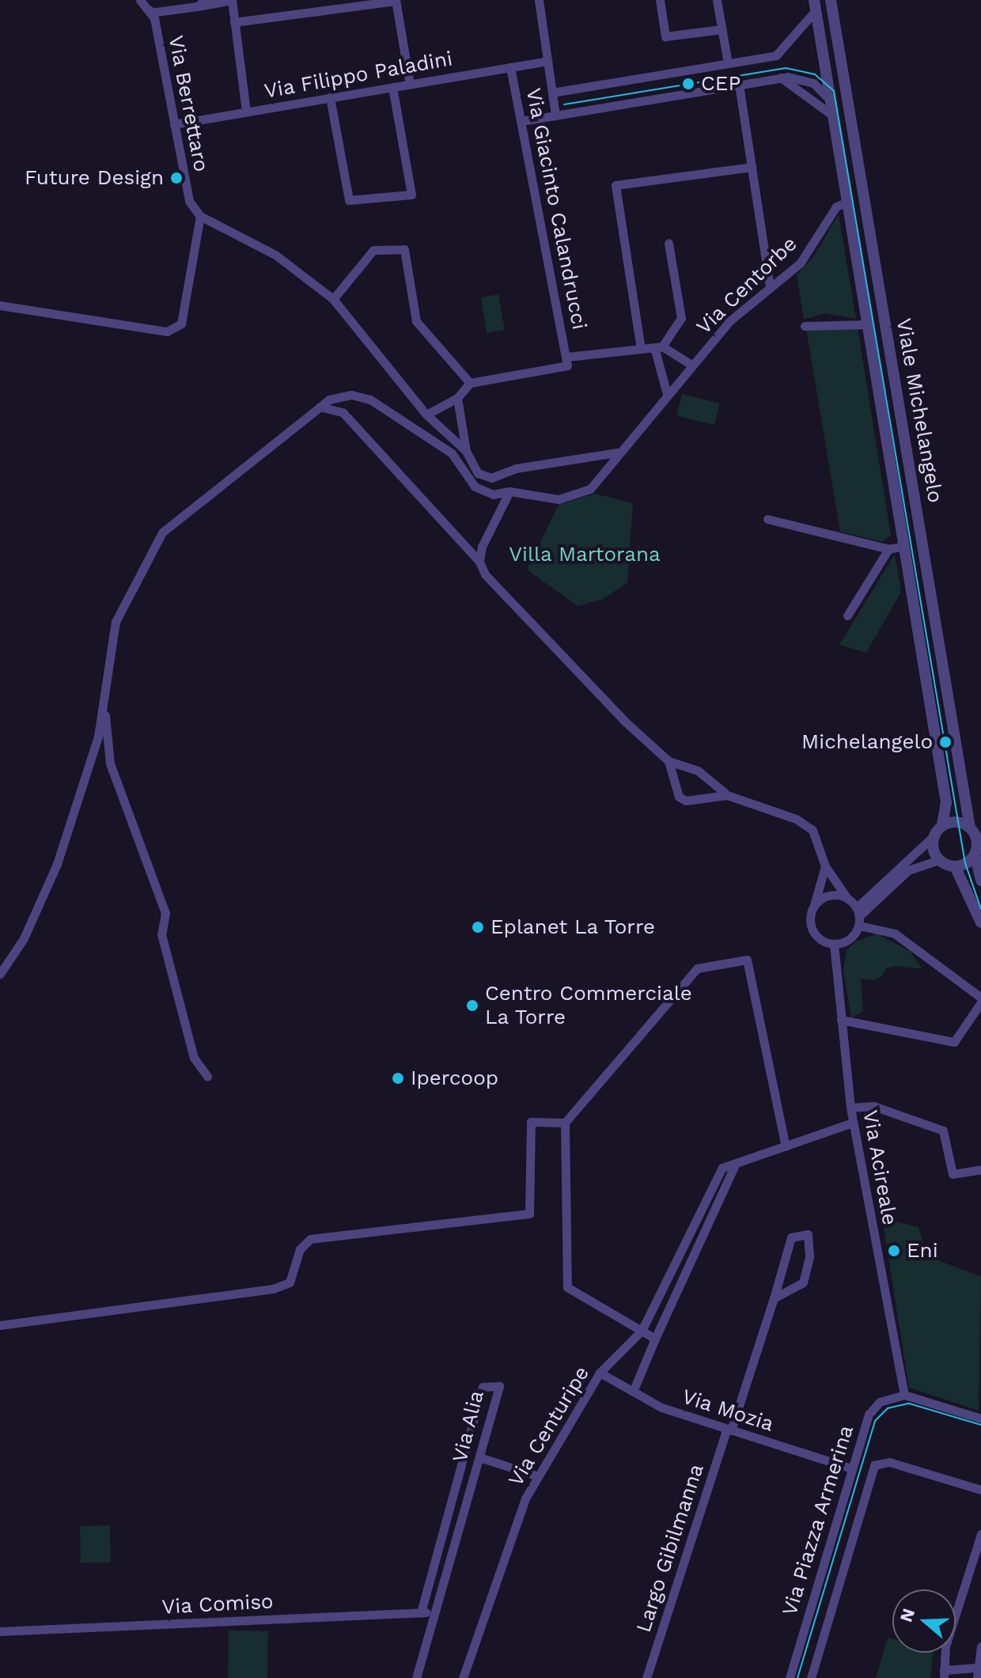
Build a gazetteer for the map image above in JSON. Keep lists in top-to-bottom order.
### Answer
{
  "streets": {
    "street": [
      "Via Filippo Paladini",
      "Via Berrettaro",
      "Via Giacinto Calandrucci",
      "Via Centorbe",
      "Viale Michelangelo",
      "Via Acireale",
      "Via Mozia",
      "Via Alia",
      "Via Centuripe",
      "Via Piazza Armerina",
      "Largo Gibilmanna",
      "Via Comiso"
    ]
  },
  "crossings": [
    ["Via Filippo Paladini", "Via Berrettaro"],
    ["Via Filippo Paladini", "Via Giacinto Calandrucci"],
    ["Via Centorbe", "Viale Michelangelo"],
    ["Via Acireale", "Via Piazza Armerina"],
    ["Via Mozia", "Via Centuripe"],
    ["Via Mozia", "Via Piazza Armerina"],
    ["Via Mozia", "Largo Gibilmanna"],
    ["Via Alia", "Via Comiso"]
  ],
  "parks": ["Villa Martorana"],
  "places": [
    "CEP",
    "Future Design",
    "Michelangelo",
    "Eplanet La Torre",
    "Centro Commerciale La Torre",
    "Ipercoop",
    "Eni"
  ],
  "north": "left"
}
